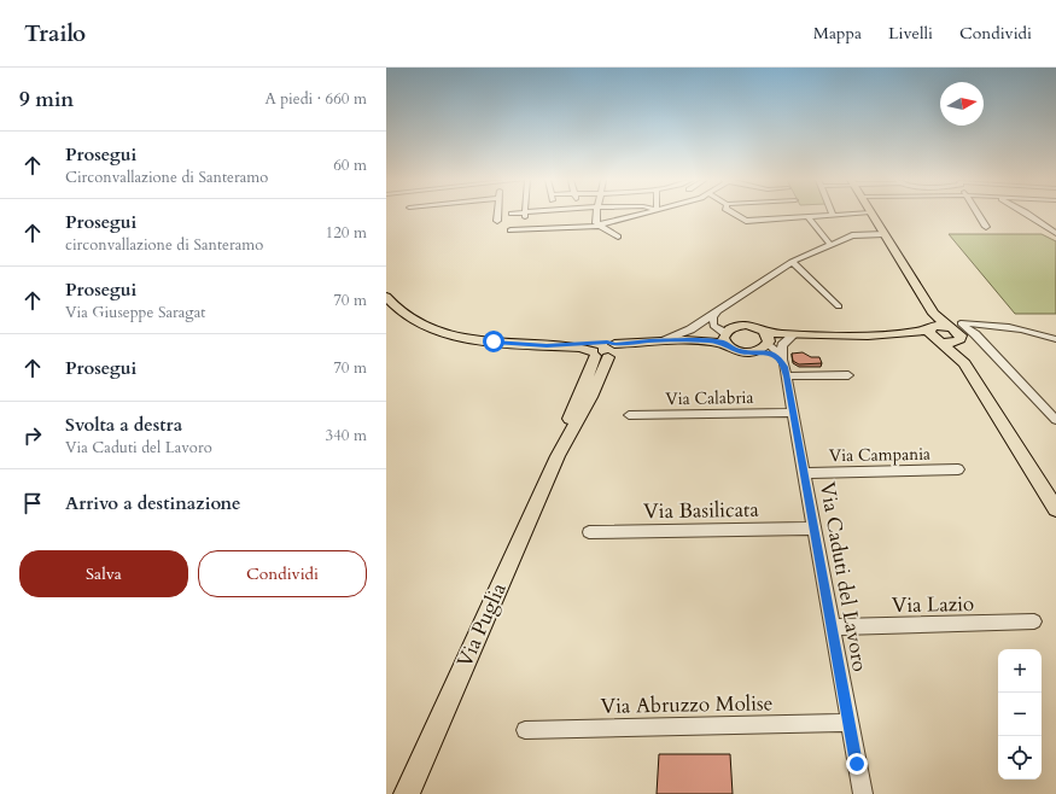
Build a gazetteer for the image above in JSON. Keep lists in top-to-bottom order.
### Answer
{
  "streets": {
    "main road": ["Via Puglia"],
    "street": [
      "Via Calabria",
      "Via Campania",
      "Via Basilicata",
      "Via Caduti del Lavoro",
      "Via Lazio",
      "Via Abruzzo Molise"
    ]
  },
  "crossings": [
    ["Via Calabria", "Via Caduti del Lavoro"],
    ["Via Campania", "Via Caduti del Lavoro"],
    ["Via Basilicata", "Via Caduti del Lavoro"],
    ["Via Caduti del Lavoro", "Via Lazio"],
    ["Via Caduti del Lavoro", "Via Abruzzo Molise"]
  ],
  "north": "right",
  "page": {
    "header": "Trailo",
    "nav": ["Mappa", "Livelli", "Condividi"],
    "heading": ["9 min", "A piedi · 660 m"],
    "list": [
      ["Prosegui", "Circonvallazione di Santeramo", "60 m"],
      ["Prosegui", "circonvallazione di Santeramo", "120 m"],
      ["Prosegui", "Via Giuseppe Saragat", "70 m"],
      ["Prosegui", "70 m"],
      ["Svolta a destra", "Via Caduti del Lavoro", "340 m"],
      "Arrivo a destinazione"
    ],
    "buttons": ["Salva", "Condividi"],
    "map_buttons": ["+", "−"]
  }
}
